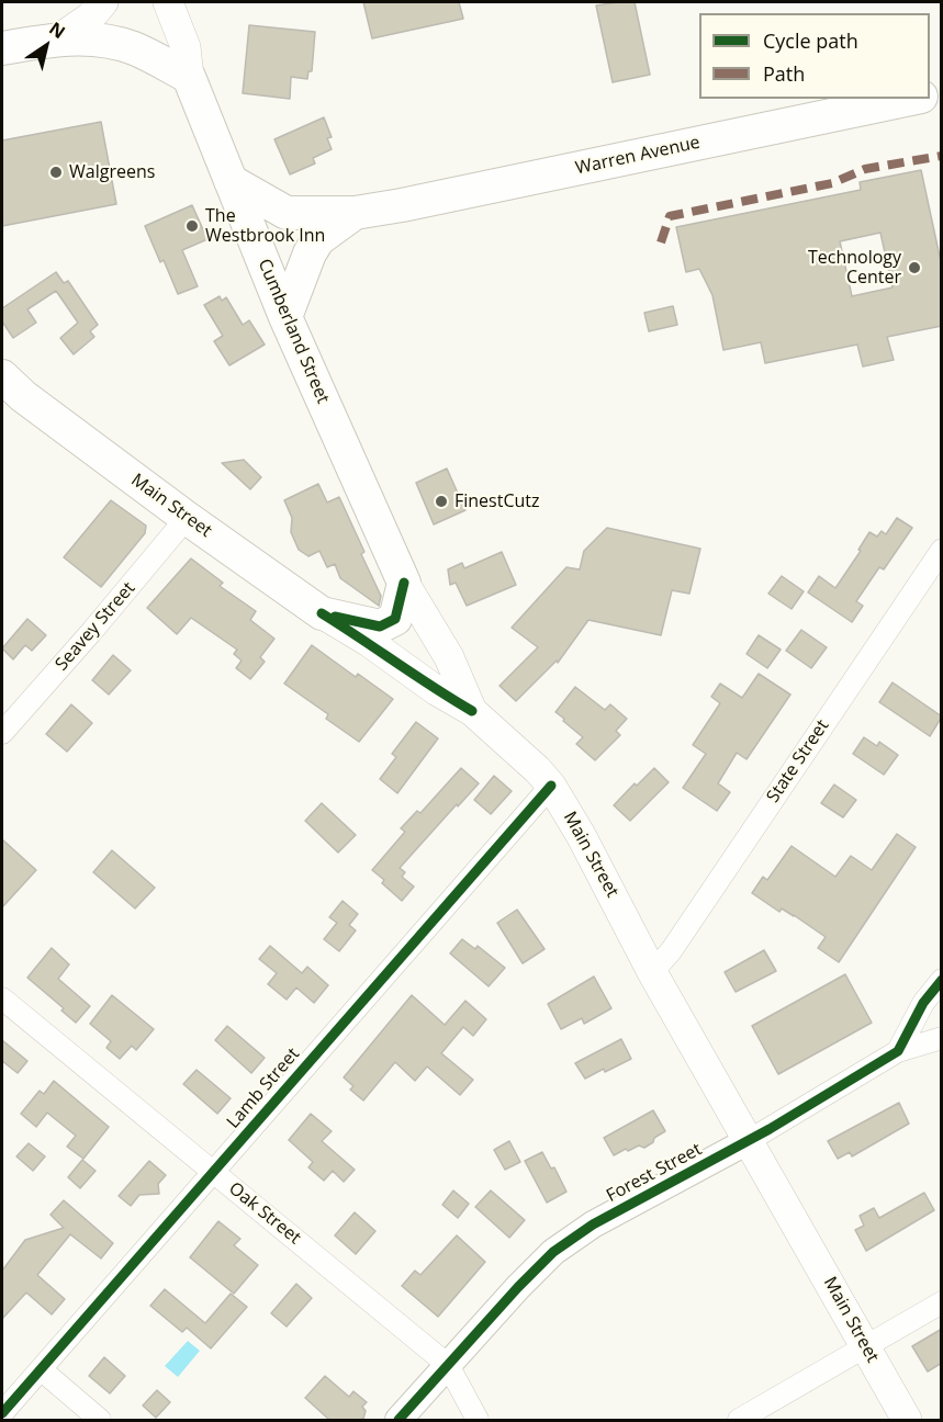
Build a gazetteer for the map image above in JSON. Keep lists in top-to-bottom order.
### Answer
{
  "streets": {
    "main road": ["Warren Avenue", "Cumberland Street", "Main Street"],
    "street": [
      "Seavey Street",
      "State Street",
      "Lamb Street",
      "Forest Street",
      "Oak Street"
    ]
  },
  "crossings": [
    ["Warren Avenue", "Cumberland Street"],
    ["Cumberland Street", "Main Street"],
    ["Main Street", "Seavey Street"],
    ["Main Street", "State Street"],
    ["Main Street", "Lamb Street"],
    ["Main Street", "Forest Street"],
    ["Lamb Street", "Oak Street"],
    ["Forest Street", "Oak Street"]
  ],
  "places": [
    "Walgreens",
    "The Westbrook Inn",
    "Technology Center",
    "FinestCutz"
  ],
  "legend": ["Cycle path", "Path"],
  "north": "top right"
}
